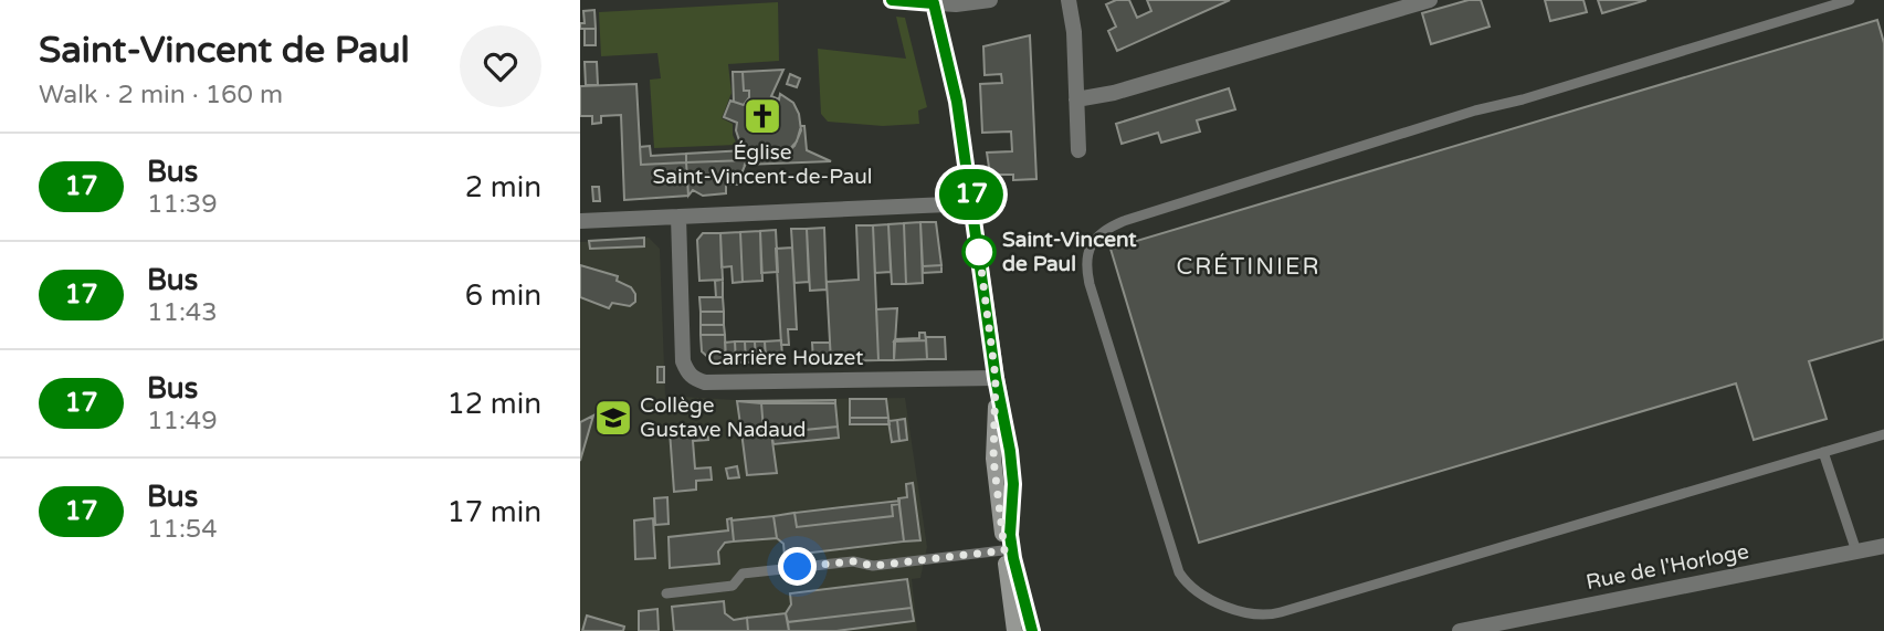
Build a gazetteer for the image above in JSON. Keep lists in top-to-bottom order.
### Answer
{
  "streets": {
    "street": ["Carrière Houzet", "Rue de l'Horloge"]
  },
  "districts": ["CRÉTINIER"],
  "places": {
    "church": ["Église Saint-Vincent-de-Paul"],
    "other": ["Saint-Vincent de Paul"],
    "school or university": ["Collège Gustave Nadaud"]
  },
  "lines": ["bus line 17"],
  "page": {
    "heading": ["Saint-Vincent de Paul", "Walk · 2 min · 160 m"],
    "on_map": "17",
    "list": [
      {
        "mark": "17",
        "name": "Bus",
        "note": "11:39",
        "value": "2 min"
      },
      {
        "mark": "17",
        "name": "Bus",
        "note": "11:43",
        "value": "6 min"
      },
      {
        "mark": "17",
        "name": "Bus",
        "note": "11:49",
        "value": "12 min"
      },
      {
        "mark": "17",
        "name": "Bus",
        "note": "11:54",
        "value": "17 min"
      }
    ]
  }
}
